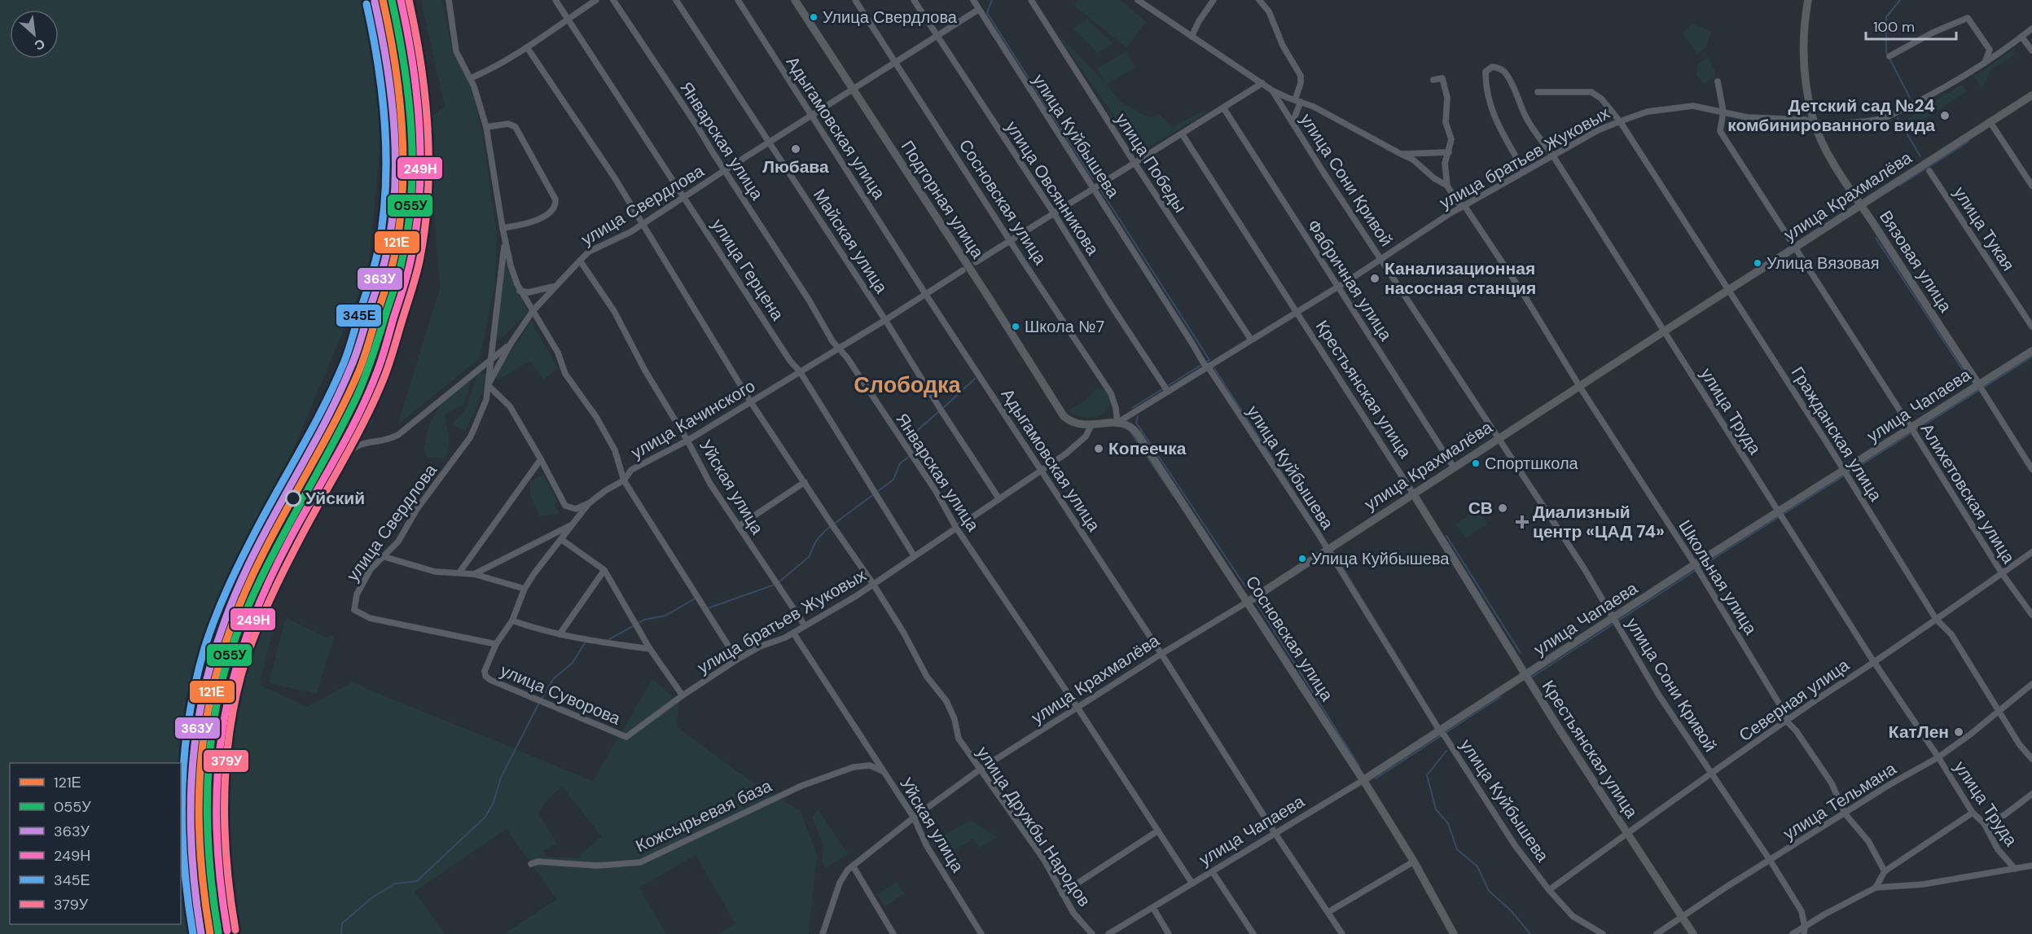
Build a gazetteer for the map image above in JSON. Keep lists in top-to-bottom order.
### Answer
{
  "streets": {
    "street": [
      "Адыгамовская улица",
      "улица Куйбышева",
      "Январская улица",
      "улица братьев Жуковых",
      "улица Победы",
      "улица Сони Кривой",
      "улица Овсянникова",
      "улица Крахмалёва",
      "Подгорная улица",
      "Сосновская улица",
      "улица Свердлова",
      "улица Тукая",
      "Майская улица",
      "Вязовая улица",
      "улица Герцена",
      "Фабричная улица",
      "Крестьянская улица",
      "улица Чапаева",
      "улица Труда",
      "улица Качинского",
      "Гражданская улица",
      "Уйская улица",
      "Алихетовская улица",
      "Школьная улица",
      "улица Суворова",
      "Северная улица",
      "улица Тельмана",
      "Кожсырьевая база",
      "улица Дружбы Народов"
    ]
  },
  "crossings": [
    ["Адыгамовская улица", "улица братьев Жуковых"],
    ["Адыгамовская улица", "улица Крахмалёва"],
    ["Адыгамовская улица", "улица Свердлова"],
    ["Адыгамовская улица", "улица Чапаева"],
    ["Адыгамовская улица", "улица Качинского"],
    ["улица Куйбышева", "улица братьев Жуковых"],
    ["улица Куйбышева", "улица Крахмалёва"],
    ["улица Куйбышева", "улица Свердлова"],
    ["улица Куйбышева", "улица Чапаева"],
    ["улица Куйбышева", "Северная улица"],
    ["Январская улица", "улица братьев Жуковых"],
    ["Январская улица", "улица Крахмалёва"],
    ["Январская улица", "улица Свердлова"],
    ["Январская улица", "улица Чапаева"],
    ["Январская улица", "улица Качинского"],
    ["улица братьев Жуковых", "улица Победы"],
    ["улица братьев Жуковых", "улица Сони Кривой"],
    ["улица братьев Жуковых", "улица Овсянникова"],
    ["улица братьев Жуковых", "Подгорная улица"],
    ["улица братьев Жуковых", "Сосновская улица"],
    ["улица братьев Жуковых", "Майская улица"],
    ["улица братьев Жуковых", "Вязовая улица"],
    ["улица братьев Жуковых", "улица Герцена"],
    ["улица братьев Жуковых", "Фабричная улица"],
    ["улица братьев Жуковых", "Крестьянская улица"],
    ["улица братьев Жуковых", "улица Труда"],
    ["улица братьев Жуковых", "Гражданская улица"],
    ["улица братьев Жуковых", "Уйская улица"],
    ["улица братьев Жуковых", "Алихетовская улица"],
    ["улица братьев Жуковых", "Школьная улица"],
    ["улица братьев Жуковых", "улица Суворова"],
    ["улица братьев Жуковых", "улица Дружбы Народов"],
    ["улица Сони Кривой", "улица Крахмалёва"],
    ["улица Сони Кривой", "улица Чапаева"],
    ["улица Сони Кривой", "Школьная улица"],
    ["улица Сони Кривой", "Северная улица"],
    ["улица Сони Кривой", "улица Тельмана"],
    ["улица Овсянникова", "улица Свердлова"],
    ["улица Крахмалёва", "Сосновская улица"],
    ["улица Крахмалёва", "Вязовая улица"],
    ["улица Крахмалёва", "Фабричная улица"],
    ["улица Крахмалёва", "Крестьянская улица"],
    ["улица Крахмалёва", "улица Труда"],
    ["улица Крахмалёва", "Гражданская улица"],
    ["улица Крахмалёва", "Уйская улица"],
    ["улица Крахмалёва", "Алихетовская улица"],
    ["улица Крахмалёва", "Школьная улица"],
    ["улица Крахмалёва", "улица Дружбы Народов"],
    ["Подгорная улица", "улица Свердлова"],
    ["Сосновская улица", "улица Свердлова"],
    ["Сосновская улица", "улица Чапаева"],
    ["улица Свердлова", "Майская улица"],
    ["улица Свердлова", "улица Герцена"],
    ["улица Свердлова", "Уйская улица"],
    ["улица Свердлова", "улица Суворова"],
    ["улица Свердлова", "улица Дружбы Народов"],
    ["Майская улица", "улица Качинского"],
    ["Вязовая улица", "улица Чапаева"],
    ["улица Герцена", "улица Качинского"],
    ["Крестьянская улица", "улица Чапаева"],
    ["Крестьянская улица", "Северная улица"],
    ["Крестьянская улица", "улица Тельмана"],
    ["улица Чапаева", "улица Труда"],
    ["улица Чапаева", "Гражданская улица"],
    ["улица Чапаева", "Алихетовская улица"],
    ["улица Чапаева", "Школьная улица"],
    ["улица Труда", "Северная улица"],
    ["улица Труда", "улица Тельмана"],
    ["улица Качинского", "Уйская улица"],
    ["улица Качинского", "улица Суворова"],
    ["улица Качинского", "улица Дружбы Народов"],
    ["Гражданская улица", "Северная улица"],
    ["Гражданская улица", "улица Тельмана"],
    ["Уйская улица", "Кожсырьевая база"],
    ["Алихетовская улица", "Северная улица"],
    ["Школьная улица", "Северная улица"],
    ["Школьная улица", "улица Тельмана"]
  ],
  "districts": ["Слободка"],
  "places": {
    "other": [
      "Улица Свердлова",
      "Детский сад №24 комбинированного вида",
      "Любава",
      "Улица Вязовая",
      "Канализационная насосная станция",
      "Школа №7",
      "Копеечка",
      "Спортшкола",
      "Уйский",
      "СВ",
      "Улица Куйбышева",
      "КатЛен"
    ],
    "health": ["Диализный центр «ЦАД 74»"]
  },
  "lines": [
    "transit line 121Е",
    "transit line 055У",
    "transit line 249Н",
    "transit line 379У",
    "transit line 363У",
    "transit line 345Е"
  ],
  "legend": [
    "121Е",
    "055У",
    "363У",
    "249Н",
    "345Е",
    "379У"
  ],
  "scale_bar": "100 m",
  "north": "bottom right"
}
